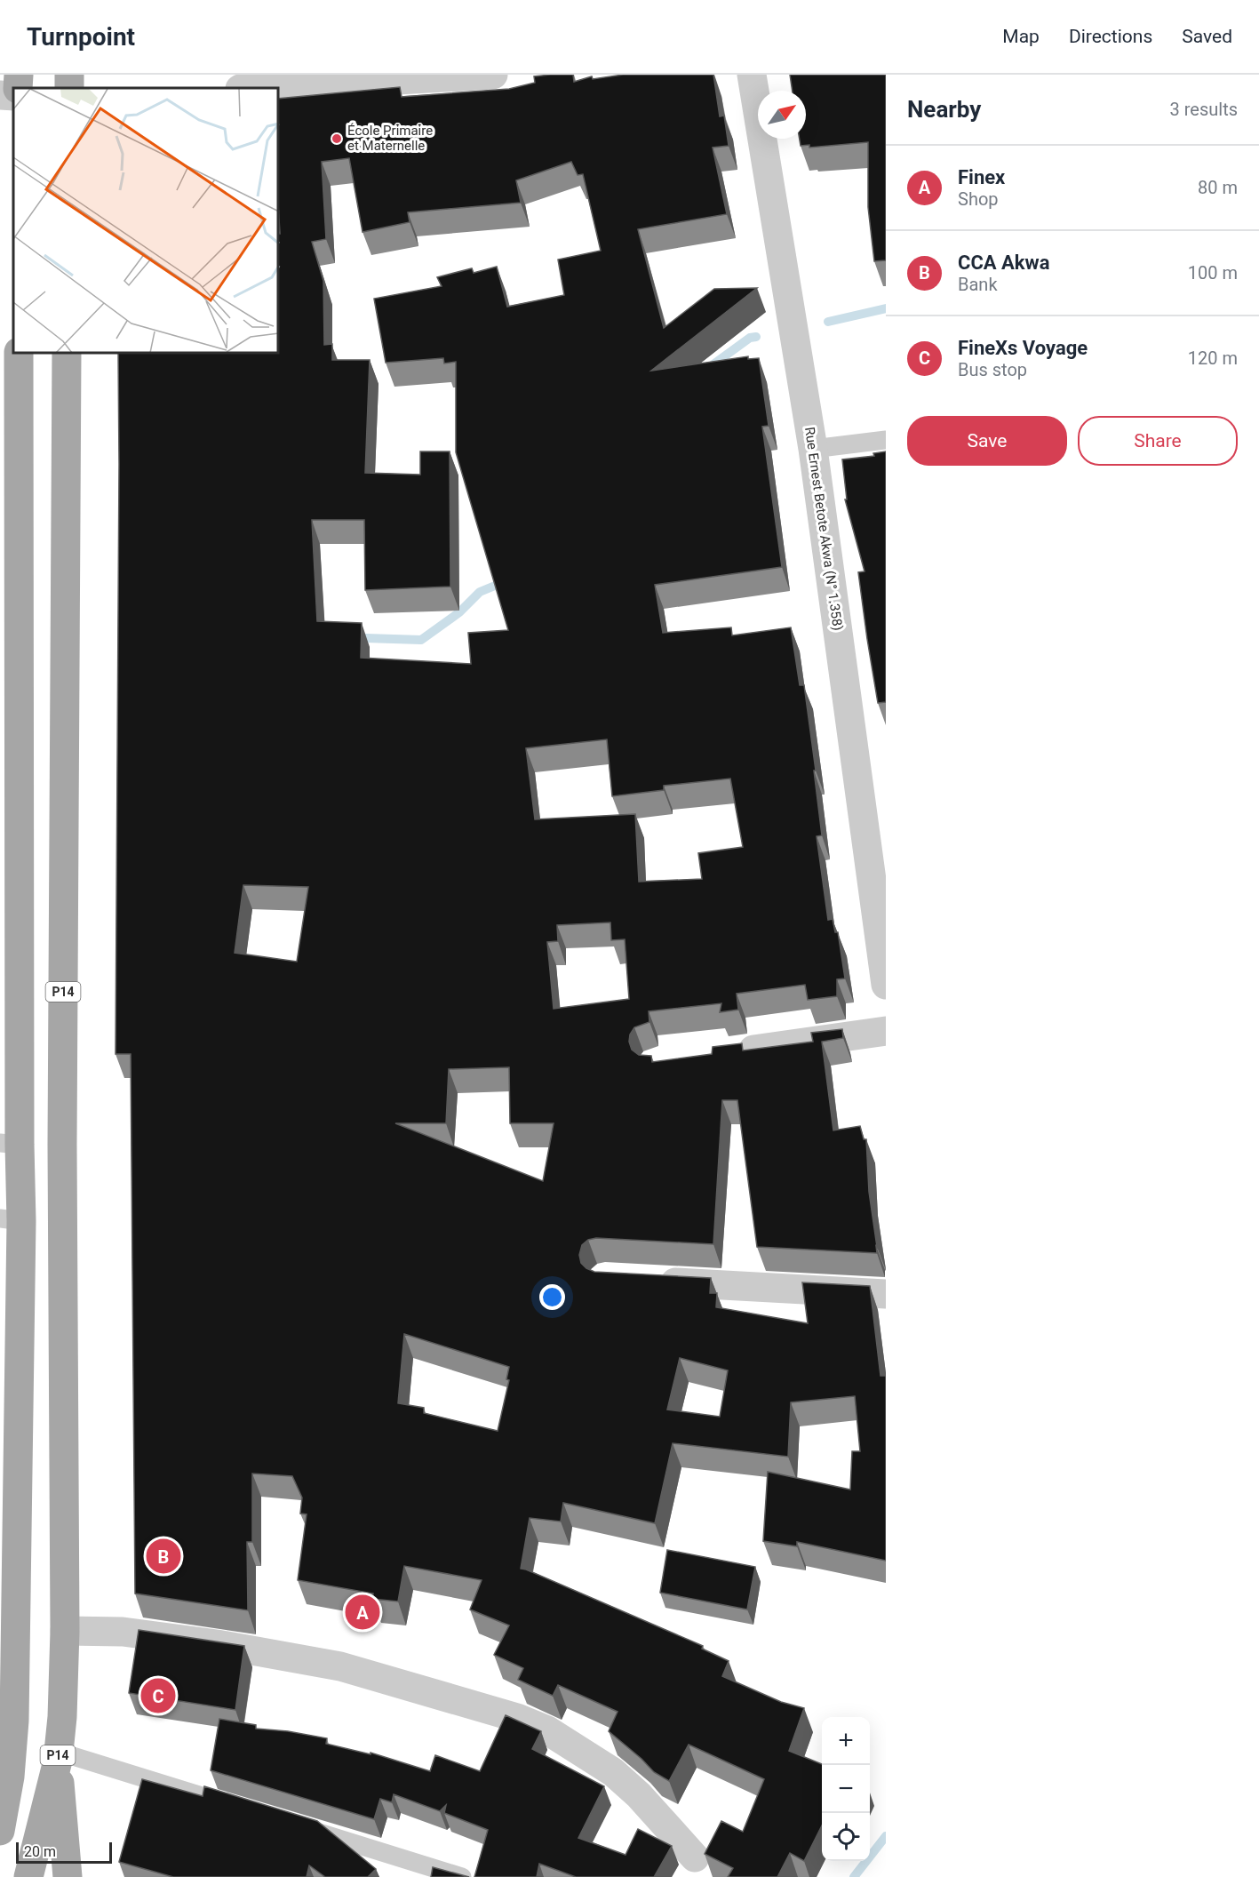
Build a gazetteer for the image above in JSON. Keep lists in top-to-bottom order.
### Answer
{
  "streets": {
    "main road": ["P14"],
    "street": ["Rue Ernest Betote Akwa (N° 1.358)"]
  },
  "places": ["École Primaire et Maternelle"],
  "scale_bar": "20 m",
  "north": "top right",
  "page": {
    "header": "Turnpoint",
    "nav": ["Map", "Directions", "Saved"],
    "heading": ["Nearby", "3 results"],
    "list": [
      {
        "mark": "A",
        "name": "Finex",
        "note": "Shop",
        "value": "80 m"
      },
      {
        "mark": "B",
        "name": "CCA Akwa",
        "note": "Bank",
        "value": "100 m"
      },
      {
        "mark": "C",
        "name": "FineXs Voyage",
        "note": "Bus stop",
        "value": "120 m"
      }
    ],
    "buttons": ["Save", "Share"],
    "pins": ["B", "A", "C"],
    "map_buttons": ["+", "−"],
    "scale": "20 m"
  }
}
